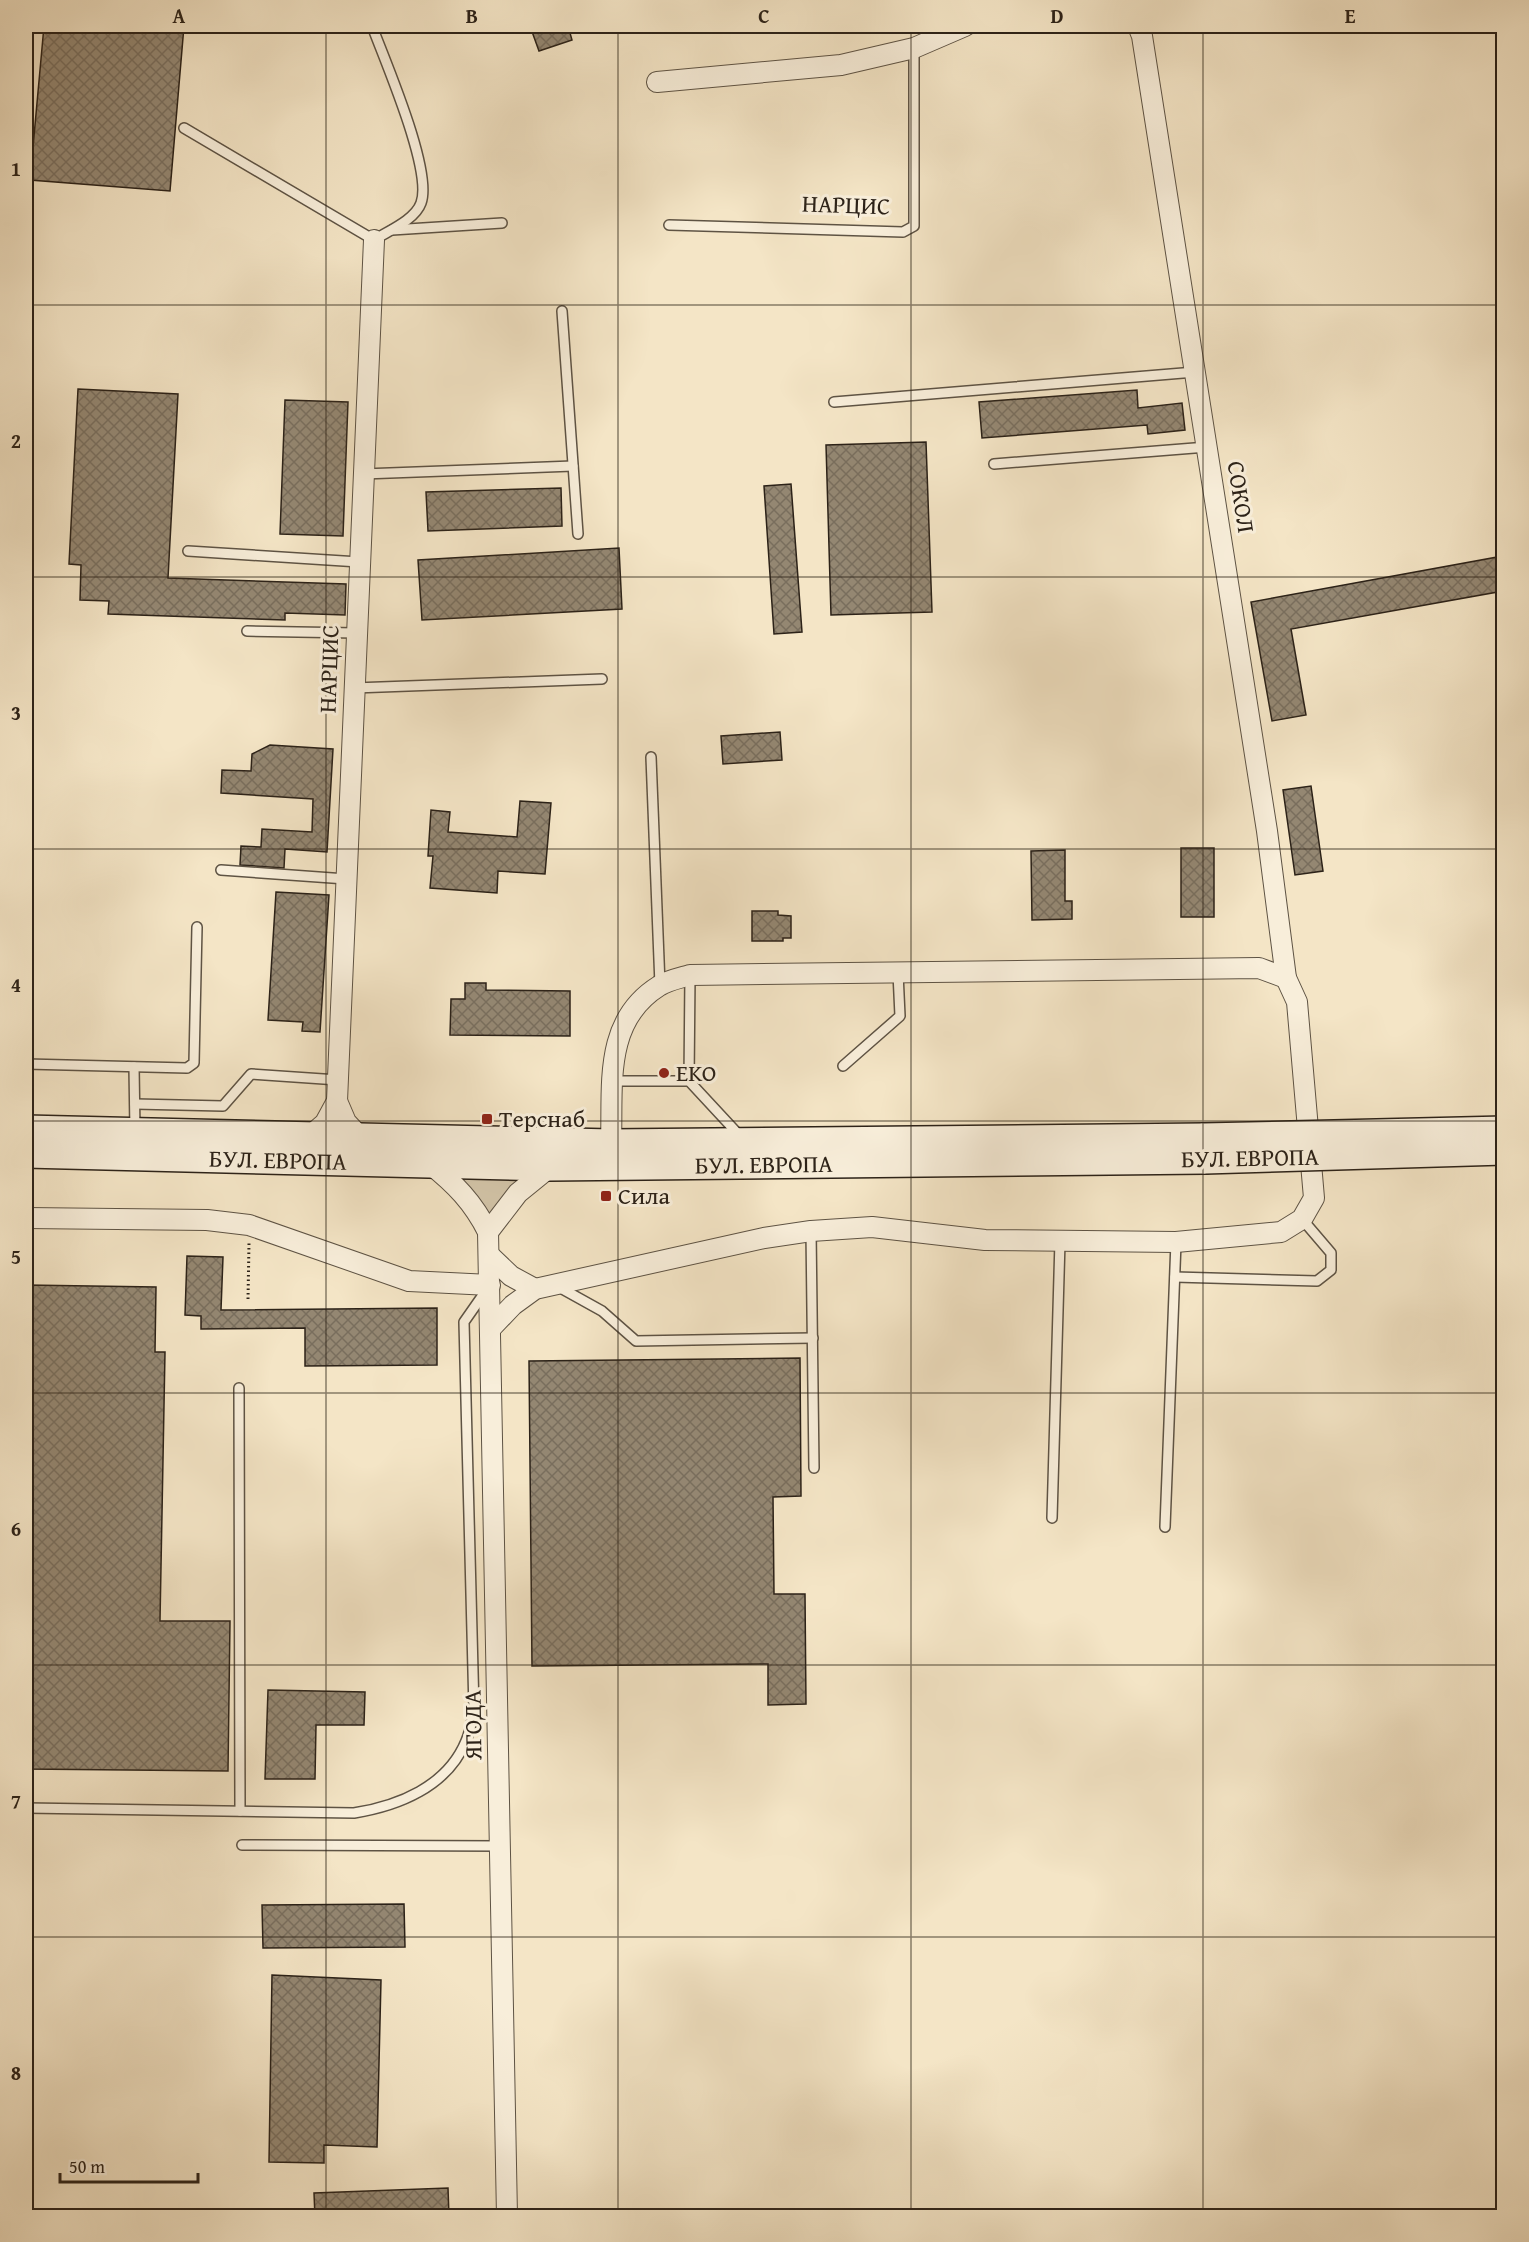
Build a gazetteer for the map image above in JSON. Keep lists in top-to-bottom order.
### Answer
{
  "streets": {
    "main road": ["БУЛ. ЕВРОПА"],
    "street": ["НАРЦИС", "СОКОЛ", "ЯГОДА"]
  },
  "places": {
    "other": ["EKO"],
    "transit": ["Терснаб", "Сила"]
  },
  "scale_bar": "50 m",
  "grid": {
    "columns": [
      "A",
      "B",
      "C",
      "D",
      "E"
    ],
    "rows": [
      "1",
      "2",
      "3",
      "4",
      "5",
      "6",
      "7",
      "8"
    ]
  }
}
